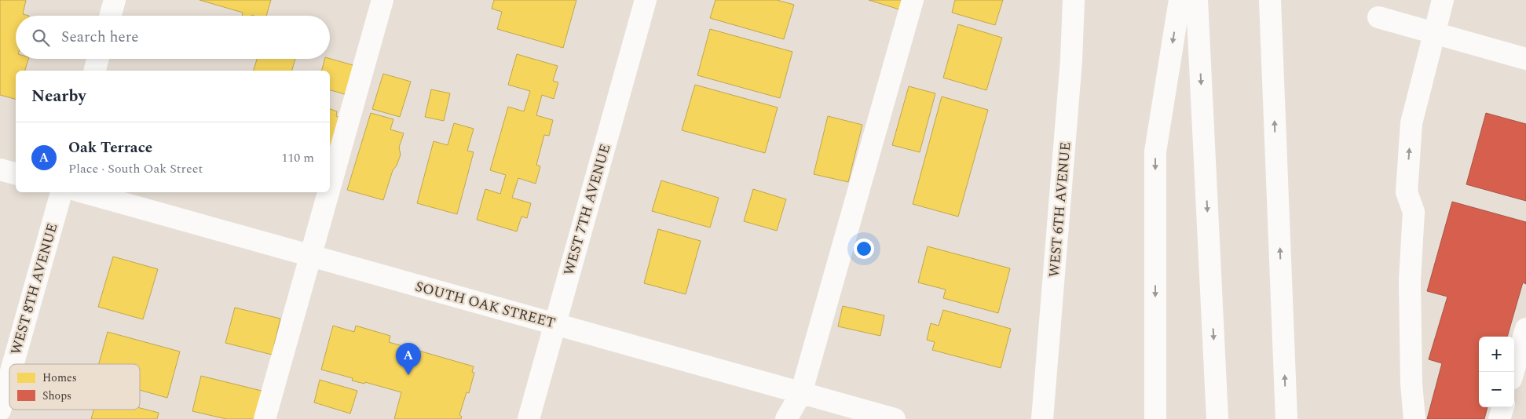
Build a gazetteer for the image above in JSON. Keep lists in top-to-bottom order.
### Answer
{
  "streets": {
    "main road": [
      "WEST 7TH AVENUE",
      "WEST 6TH AVENUE",
      "WEST 8TH AVENUE",
      "SOUTH OAK STREET"
    ]
  },
  "crossings": [
    ["WEST 7TH AVENUE", "SOUTH OAK STREET"]
  ],
  "legend": ["Homes", "Shops"],
  "page": {
    "search": "Search here",
    "heading": "Nearby",
    "list": [
      {
        "mark": "A",
        "name": "Oak Terrace",
        "note": "Place · South Oak Street",
        "value": "110 m"
      }
    ],
    "map_buttons": ["+", "−"],
    "pins": "A"
  }
}
